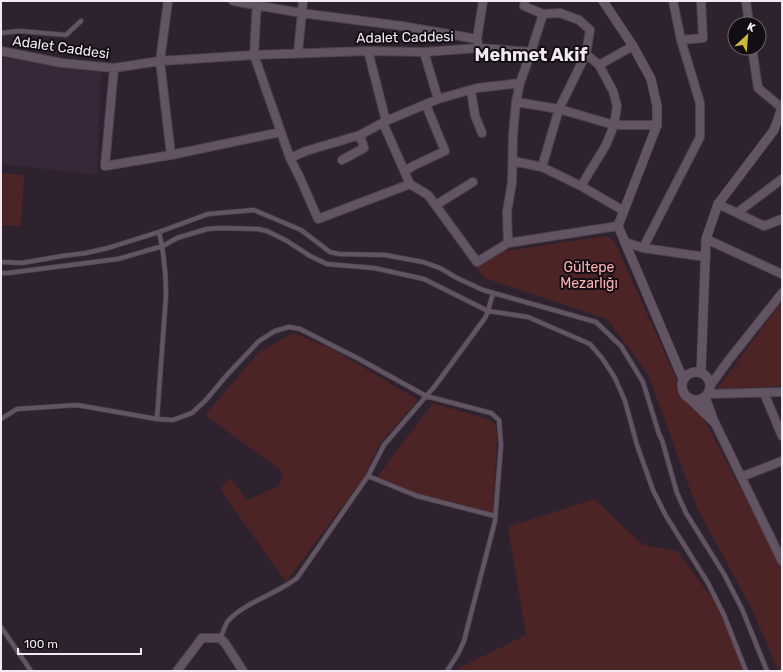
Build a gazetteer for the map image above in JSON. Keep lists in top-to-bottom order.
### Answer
{
  "streets": {
    "street": ["Adalet Caddesi"]
  },
  "districts": ["Mehmet Akif"],
  "parks": ["Gültepe Mezarlığı"],
  "scale_bar": "100 m",
  "north": "top right"
}
